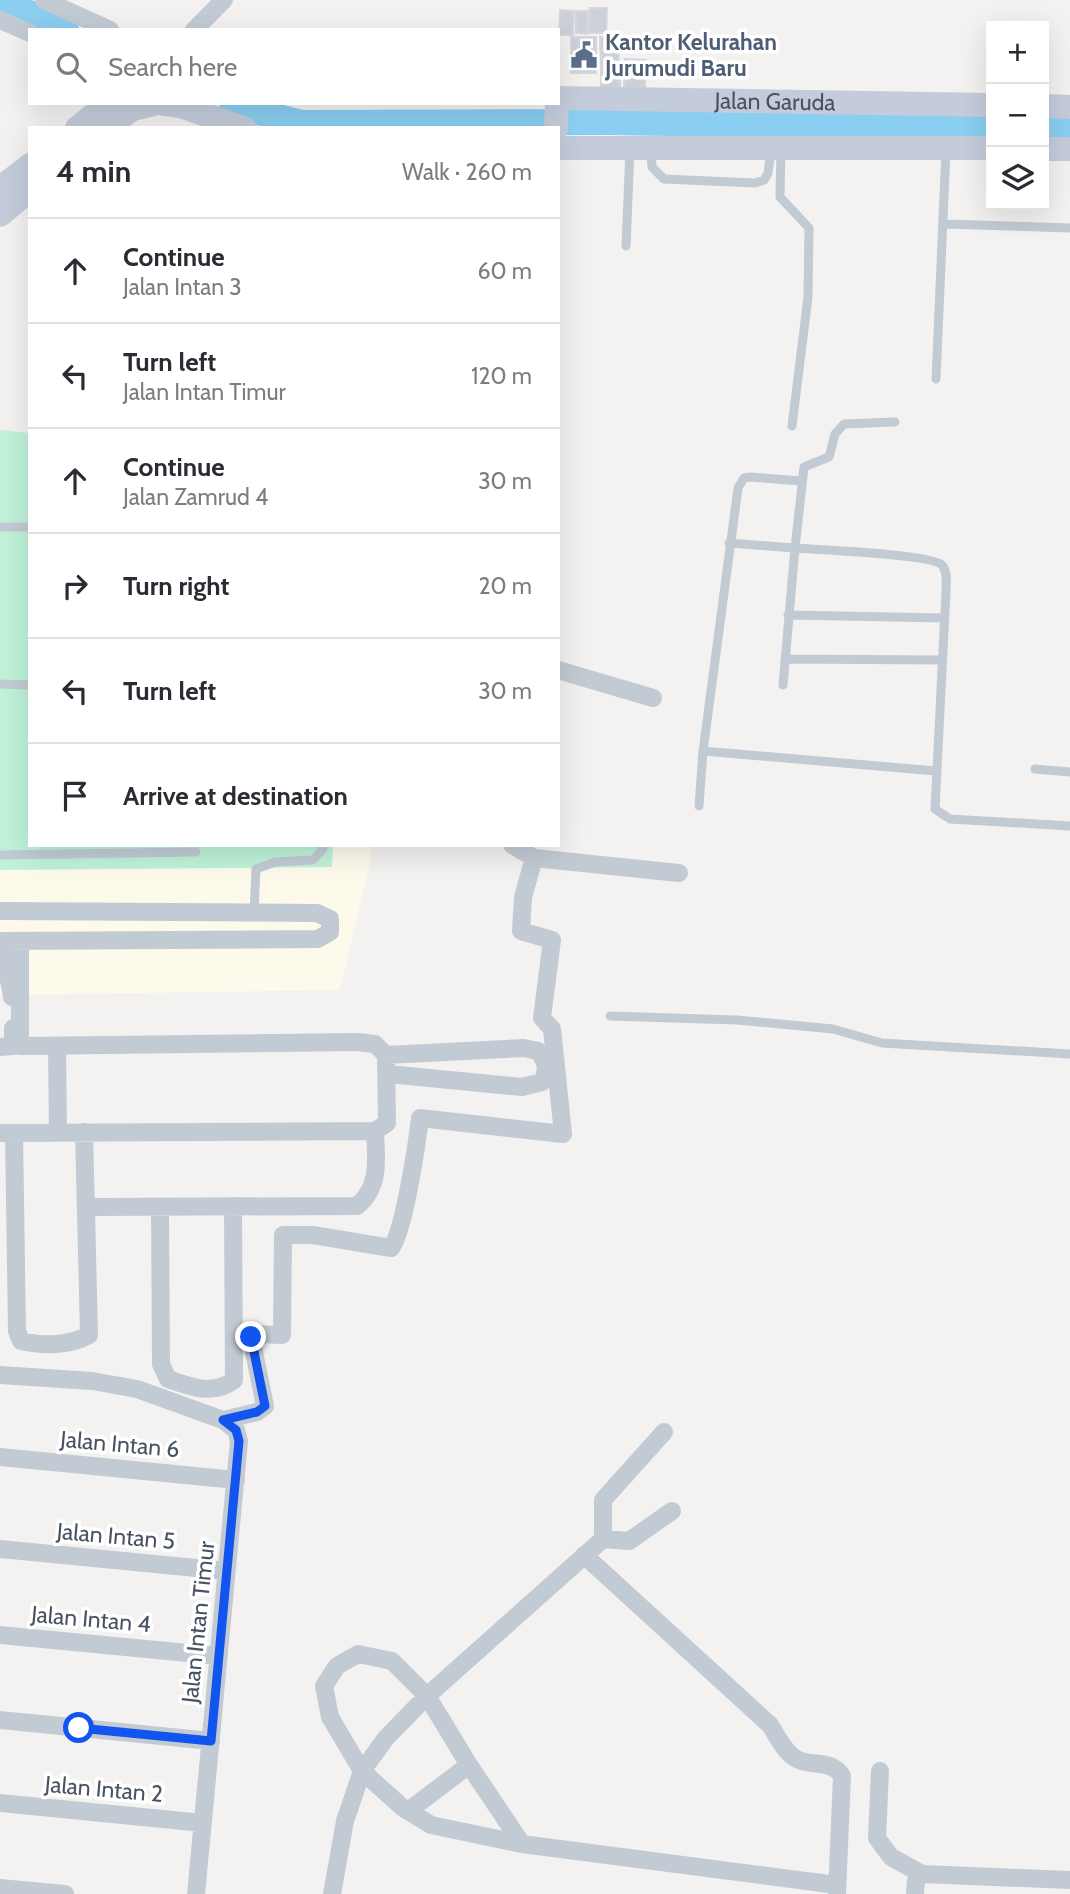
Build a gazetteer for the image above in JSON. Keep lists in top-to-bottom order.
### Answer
{
  "streets": {
    "main road": ["Jalan Garuda"],
    "street": [
      "Jalan Intan 6",
      "Jalan Intan 5",
      "Jalan Intan 4",
      "Jalan Intan Timur",
      "Jalan Intan 2"
    ]
  },
  "crossings": [
    ["Jalan Intan 6", "Jalan Intan Timur"],
    ["Jalan Intan 5", "Jalan Intan Timur"],
    ["Jalan Intan 4", "Jalan Intan Timur"],
    ["Jalan Intan Timur", "Jalan Intan 2"]
  ],
  "places": {
    "public building": ["Kantor Kelurahan Jurumudi Baru"]
  },
  "page": {
    "map_buttons": ["+", "−"],
    "search": "Search here",
    "heading": ["4 min", "Walk · 260 m"],
    "list": [
      ["Continue", "Jalan Intan 3", "60 m"],
      ["Turn left", "Jalan Intan Timur", "120 m"],
      ["Continue", "Jalan Zamrud 4", "30 m"],
      ["Turn right", "20 m"],
      ["Turn left", "30 m"],
      "Arrive at destination"
    ]
  }
}
